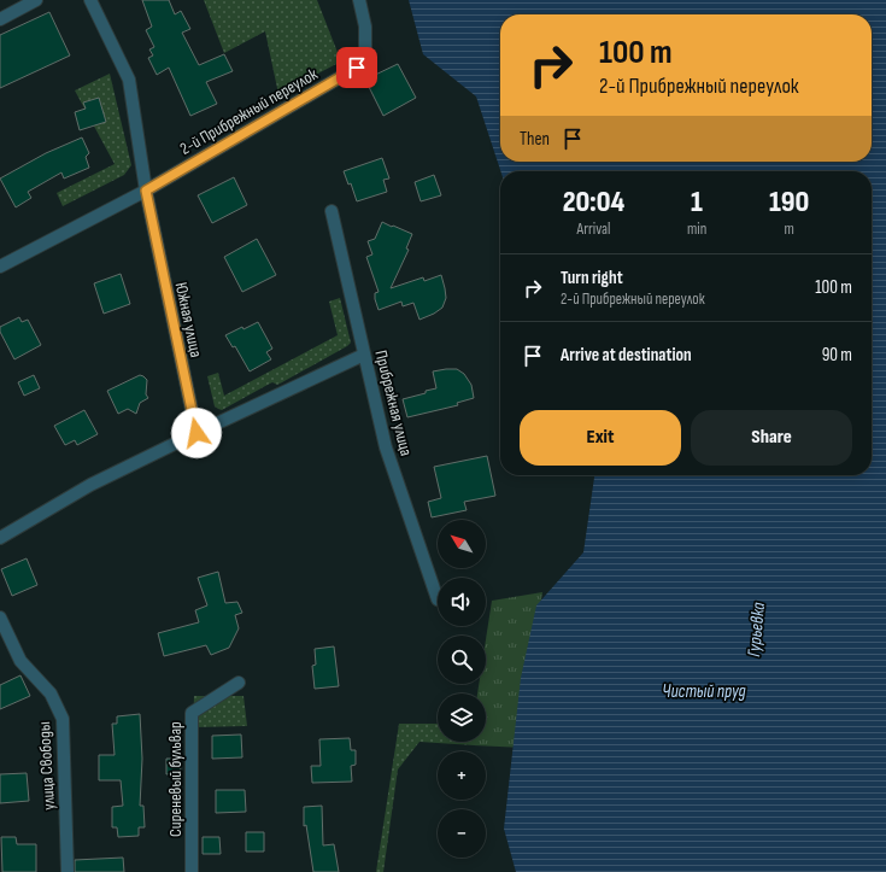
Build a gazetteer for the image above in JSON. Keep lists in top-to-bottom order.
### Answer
{
  "streets": {
    "street": [
      "2-й Прибрежный переулок",
      "Южная улица",
      "Прибрежная улица",
      "улица Свободы",
      "Сиреневый бульвар"
    ]
  },
  "crossings": [
    ["2-й Прибрежный переулок", "Южная улица"]
  ],
  "water": ["Гурьевка", "Чистый пруд"],
  "north": "top left",
  "page": {
    "turn": ["100 m", "2-й Прибрежный переулок"],
    "then": "Then",
    "eta": [
      "20:04",
      "Arrival",
      "1",
      "min",
      "190",
      "m"
    ],
    "list": [
      {
        "name": "Turn right",
        "note": "2-й Прибрежный переулок",
        "value": "100 m"
      },
      {
        "name": "Arrive at destination",
        "value": "90 m"
      }
    ],
    "buttons": ["Exit", "Share"],
    "map_buttons": ["+", "−"]
  }
}
